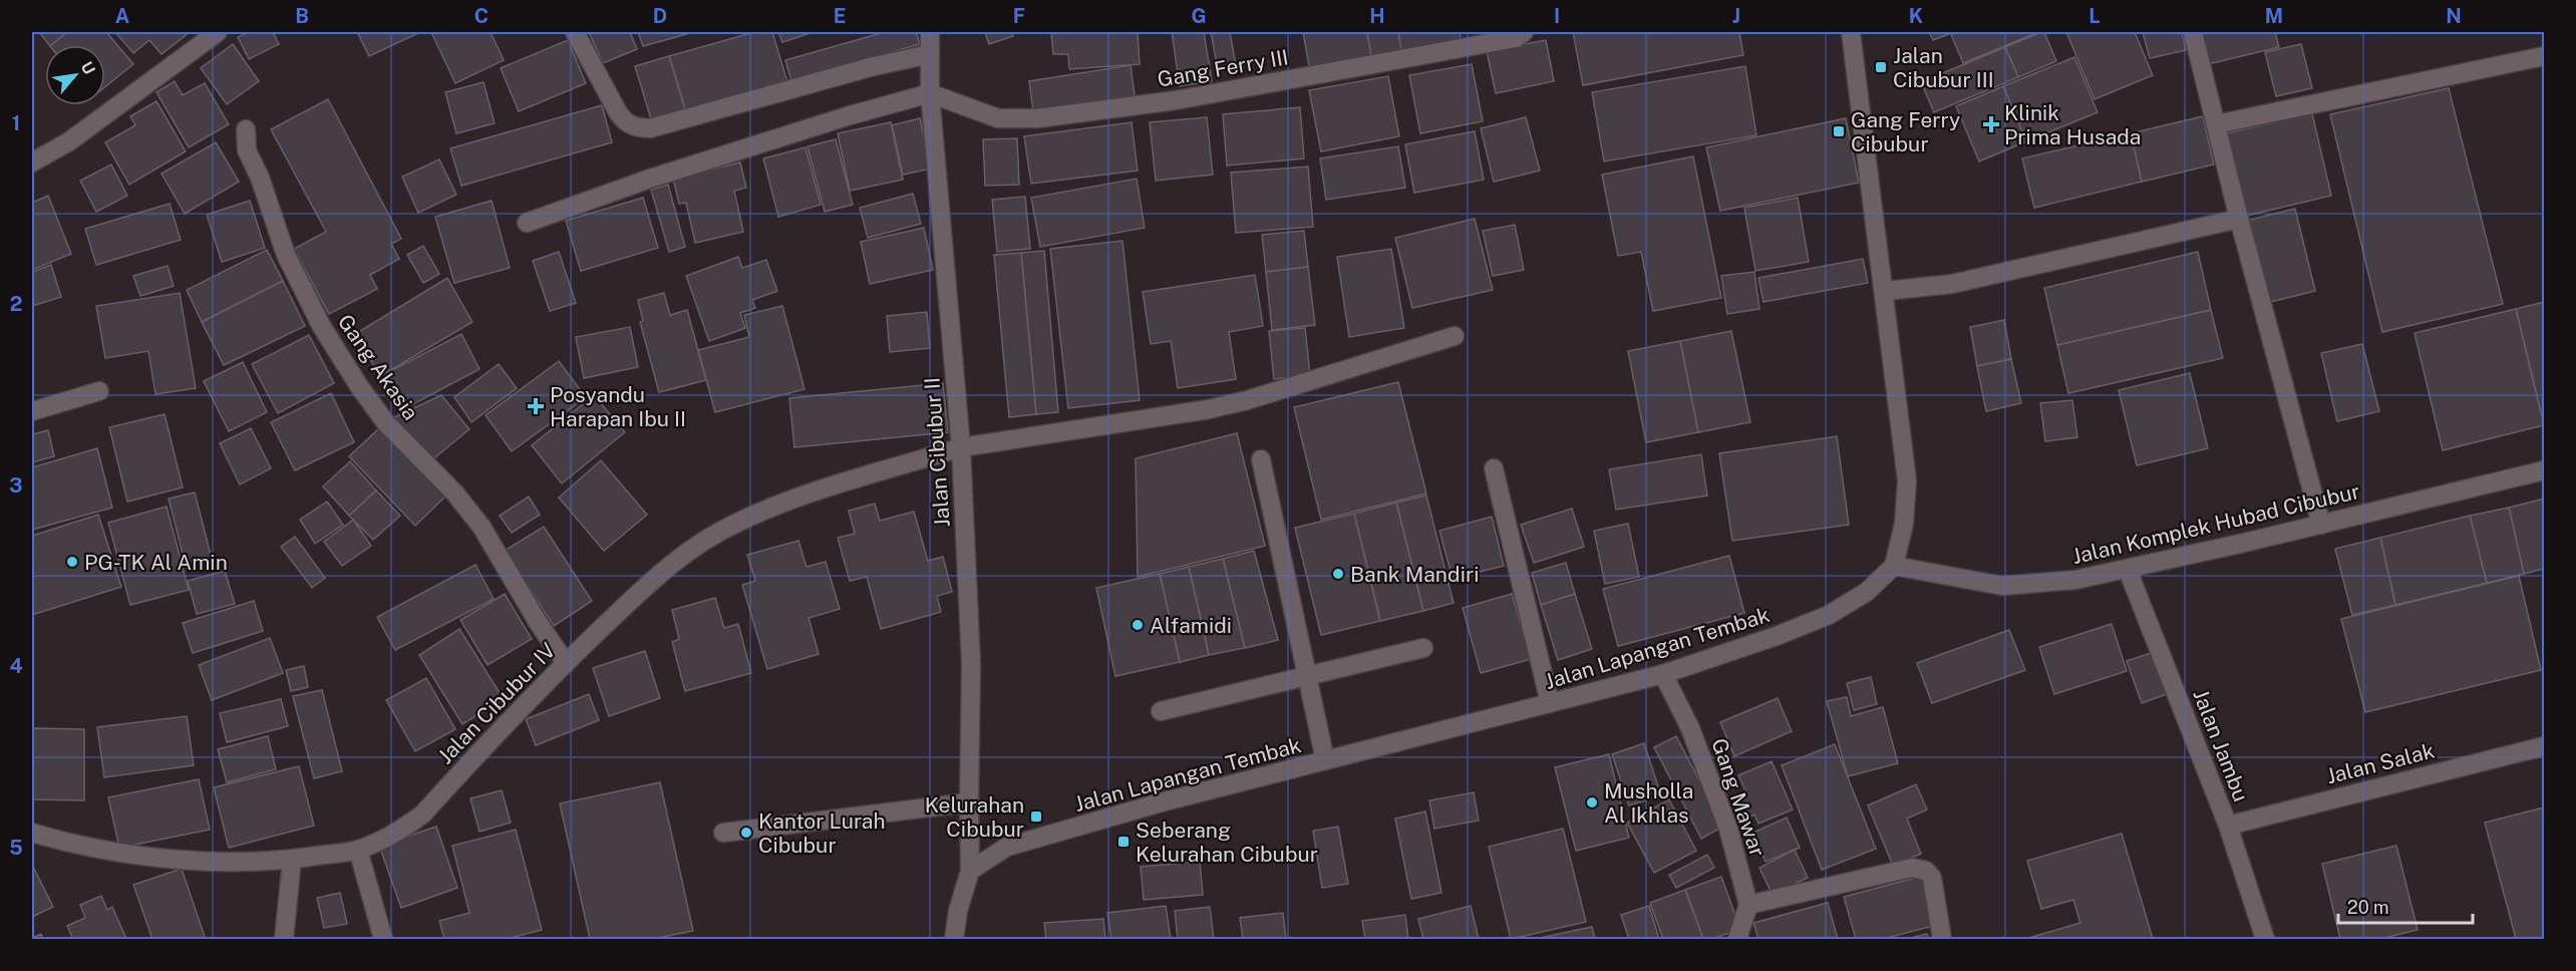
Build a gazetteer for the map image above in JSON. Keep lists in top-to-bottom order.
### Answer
{
  "streets": {
    "street": [
      "Gang Ferry III",
      "Gang Akasia",
      "Jalan Cibubur II",
      "Jalan Komplek Hubad Cibubur",
      "Jalan Lapangan Tembak",
      "Jalan Cibubur IV",
      "Jalan Jambu",
      "Jalan Salak",
      "Gang Mawar"
    ]
  },
  "crossings": [
    ["Gang Ferry III", "Jalan Cibubur II"],
    ["Gang Akasia", "Jalan Cibubur IV"],
    ["Jalan Cibubur II", "Jalan Lapangan Tembak"],
    ["Jalan Cibubur II", "Jalan Cibubur IV"],
    ["Jalan Komplek Hubad Cibubur", "Jalan Lapangan Tembak"],
    ["Jalan Komplek Hubad Cibubur", "Jalan Jambu"],
    ["Jalan Lapangan Tembak", "Gang Mawar"],
    ["Jalan Jambu", "Jalan Salak"]
  ],
  "places": {
    "transit": [
      "Jalan Cibubur III",
      "Gang Ferry Cibubur",
      "Kelurahan Cibubur",
      "Seberang Kelurahan Cibubur"
    ],
    "health": ["Klinik Prima Husada", "Posyandu Harapan Ibu II"],
    "other": [
      "PG-TK Al Amin",
      "Bank Mandiri",
      "Alfamidi",
      "Musholla Al Ikhlas",
      "Kantor Lurah Cibubur"
    ]
  },
  "scale_bar": "20 m",
  "north": "top right",
  "grid": {
    "columns": [
      "A",
      "B",
      "C",
      "D",
      "E",
      "F",
      "G",
      "H",
      "I",
      "J",
      "K",
      "L",
      "M",
      "N"
    ],
    "rows": [
      "1",
      "2",
      "3",
      "4",
      "5"
    ]
  }
}
